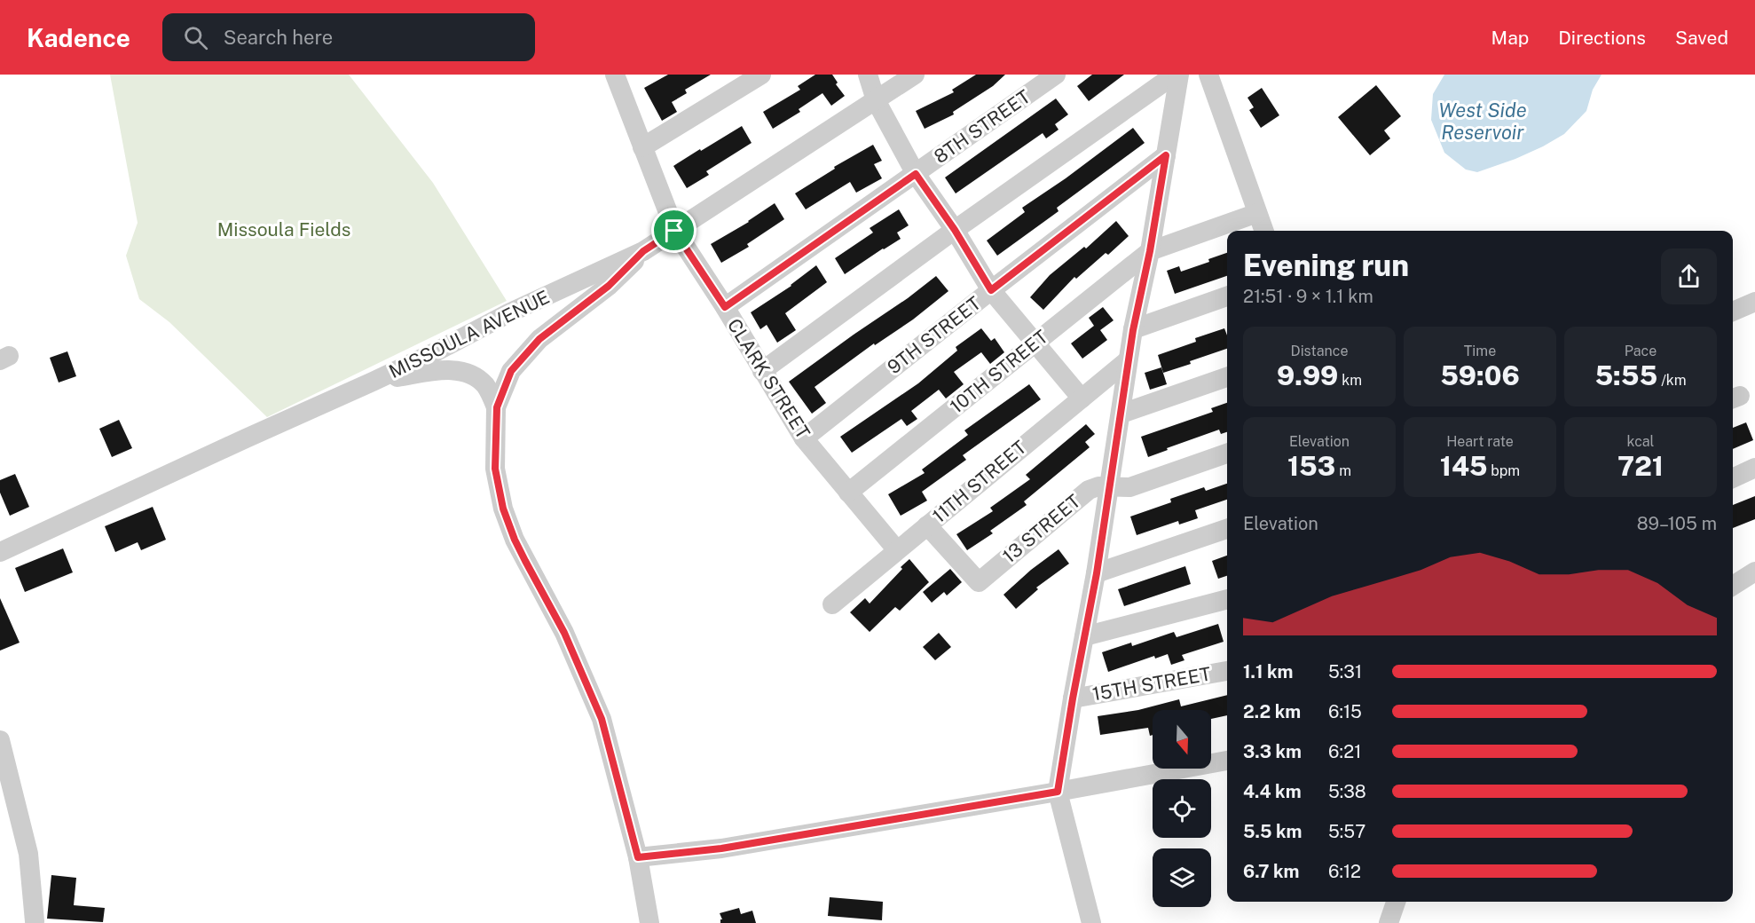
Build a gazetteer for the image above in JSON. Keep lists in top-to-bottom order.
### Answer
{
  "streets": {
    "street": [
      "8TH STREET",
      "MISSOULA AVENUE",
      "9TH STREET",
      "10TH STREET",
      "CLARK STREET",
      "11TH STREET",
      "13 STREET",
      "15TH STREET"
    ]
  },
  "crossings": [
    ["8TH STREET", "CLARK STREET"],
    ["MISSOULA AVENUE", "CLARK STREET"],
    ["9TH STREET", "CLARK STREET"],
    ["10TH STREET", "CLARK STREET"],
    ["CLARK STREET", "11TH STREET"],
    ["11TH STREET", "13 STREET"]
  ],
  "water": ["West Side Reservoir"],
  "parks": ["Missoula Fields"],
  "north": "bottom",
  "page": {
    "header": "Kadence",
    "search": "Search here",
    "nav": ["Map", "Directions", "Saved"],
    "heading": ["Evening run", "21:51 · 9 × 1.1 km"],
    "stats": [
      ["Distance", "9.99 km"],
      ["Time", "59:06"],
      ["Pace", "5:55 /km"],
      ["Elevation", "153 m"],
      ["Heart rate", "145 bpm"],
      ["kcal", "721"]
    ],
    "chart": ["Elevation", "89–105 m"],
    "list": [
      {
        "name": "1.1 km",
        "note": "5:31"
      },
      {
        "name": "2.2 km",
        "note": "6:15"
      },
      {
        "name": "3.3 km",
        "note": "6:21"
      },
      {
        "name": "4.4 km",
        "note": "5:38"
      },
      {
        "name": "5.5 km",
        "note": "5:57"
      },
      {
        "name": "6.7 km",
        "note": "6:12"
      }
    ]
  }
}
